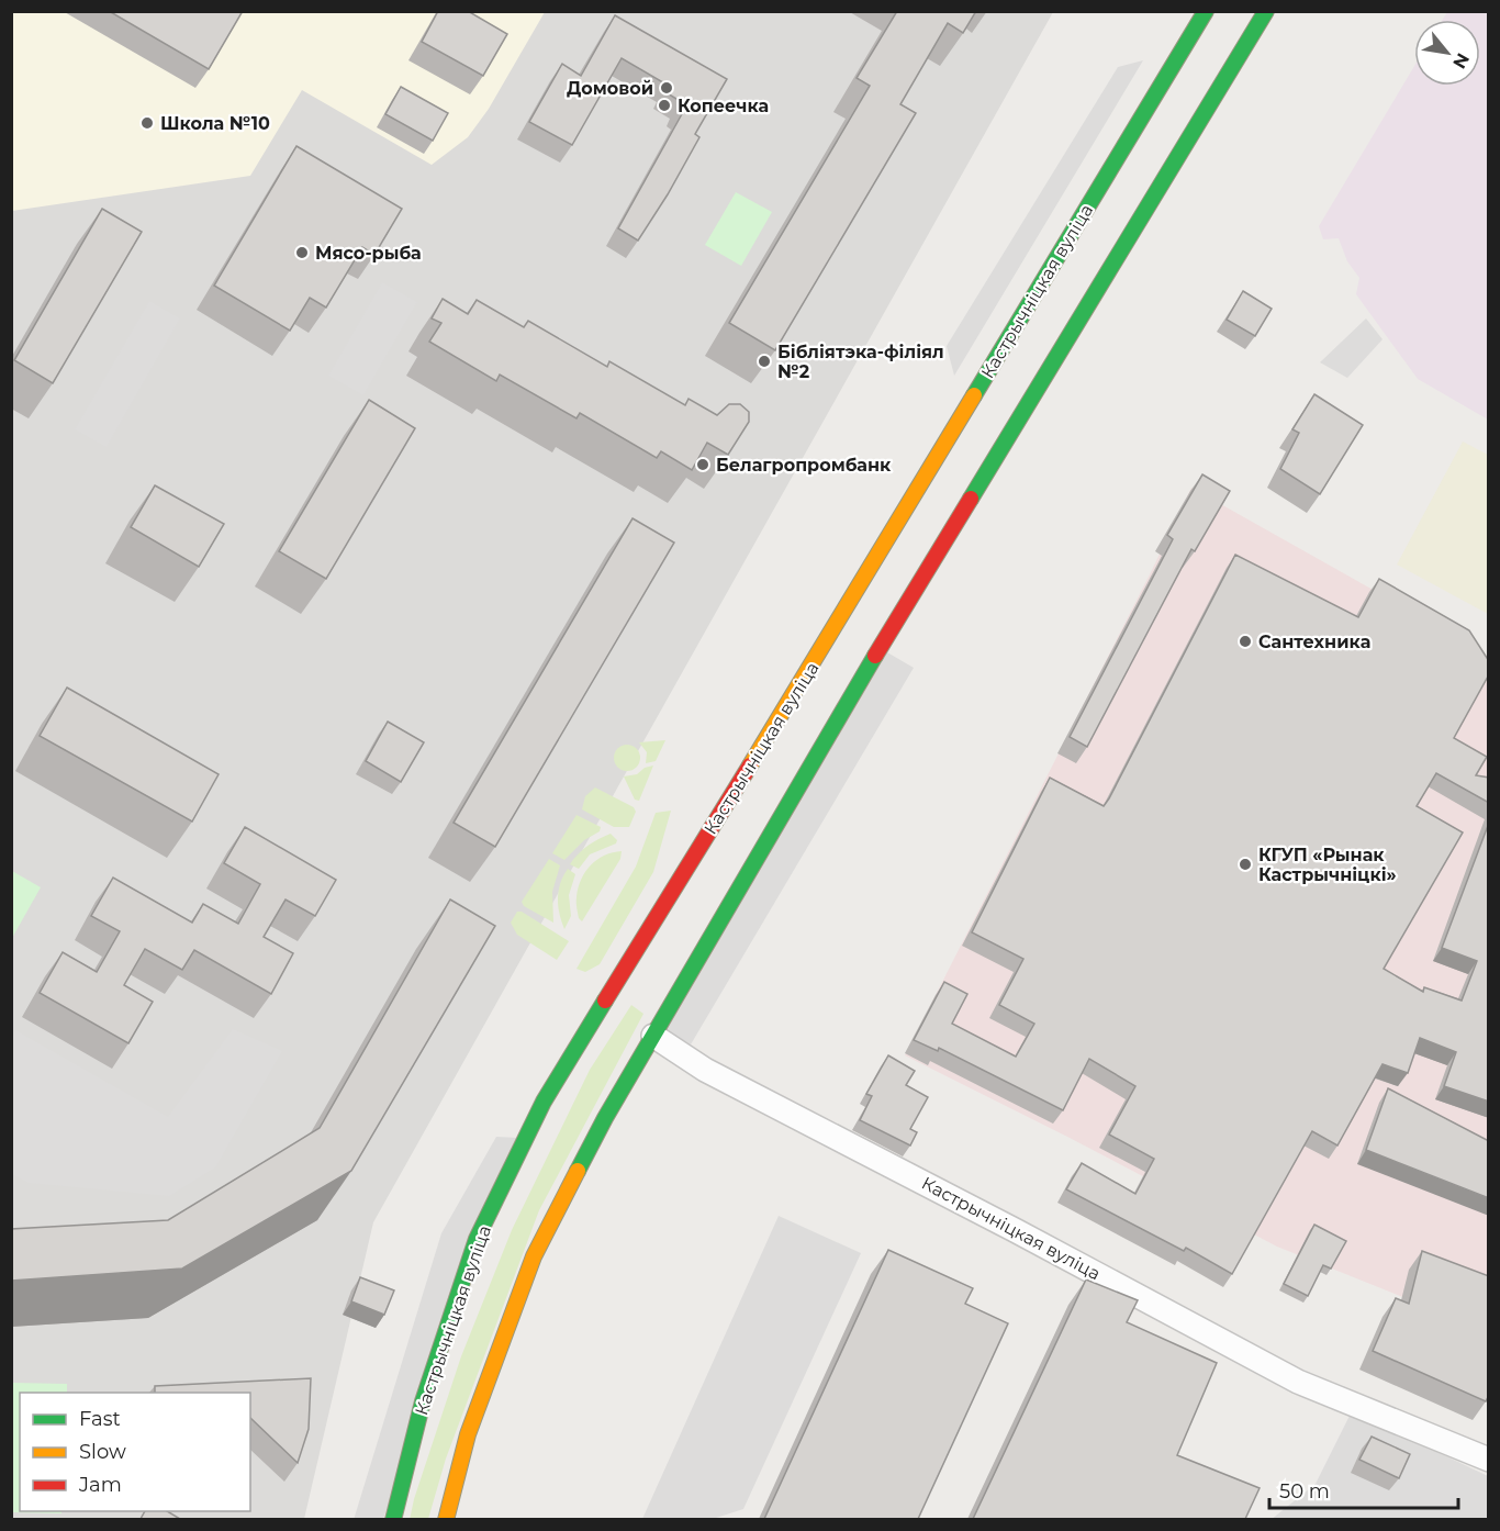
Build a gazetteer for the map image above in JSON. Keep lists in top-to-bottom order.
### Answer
{
  "streets": {
    "main road": ["Кастрычніцкая вуліца"]
  },
  "places": [
    "Домовой",
    "Копеечка",
    "Школа №10",
    "Мясо-рыба",
    "Бібліятэка-філіял №2",
    "Белагропромбанк",
    "Сантехника",
    "КГУП «Рынак Кастрычніцкі»"
  ],
  "legend": ["Fast", "Slow", "Jam"],
  "scale_bar": "50 m",
  "north": "bottom right"
}
